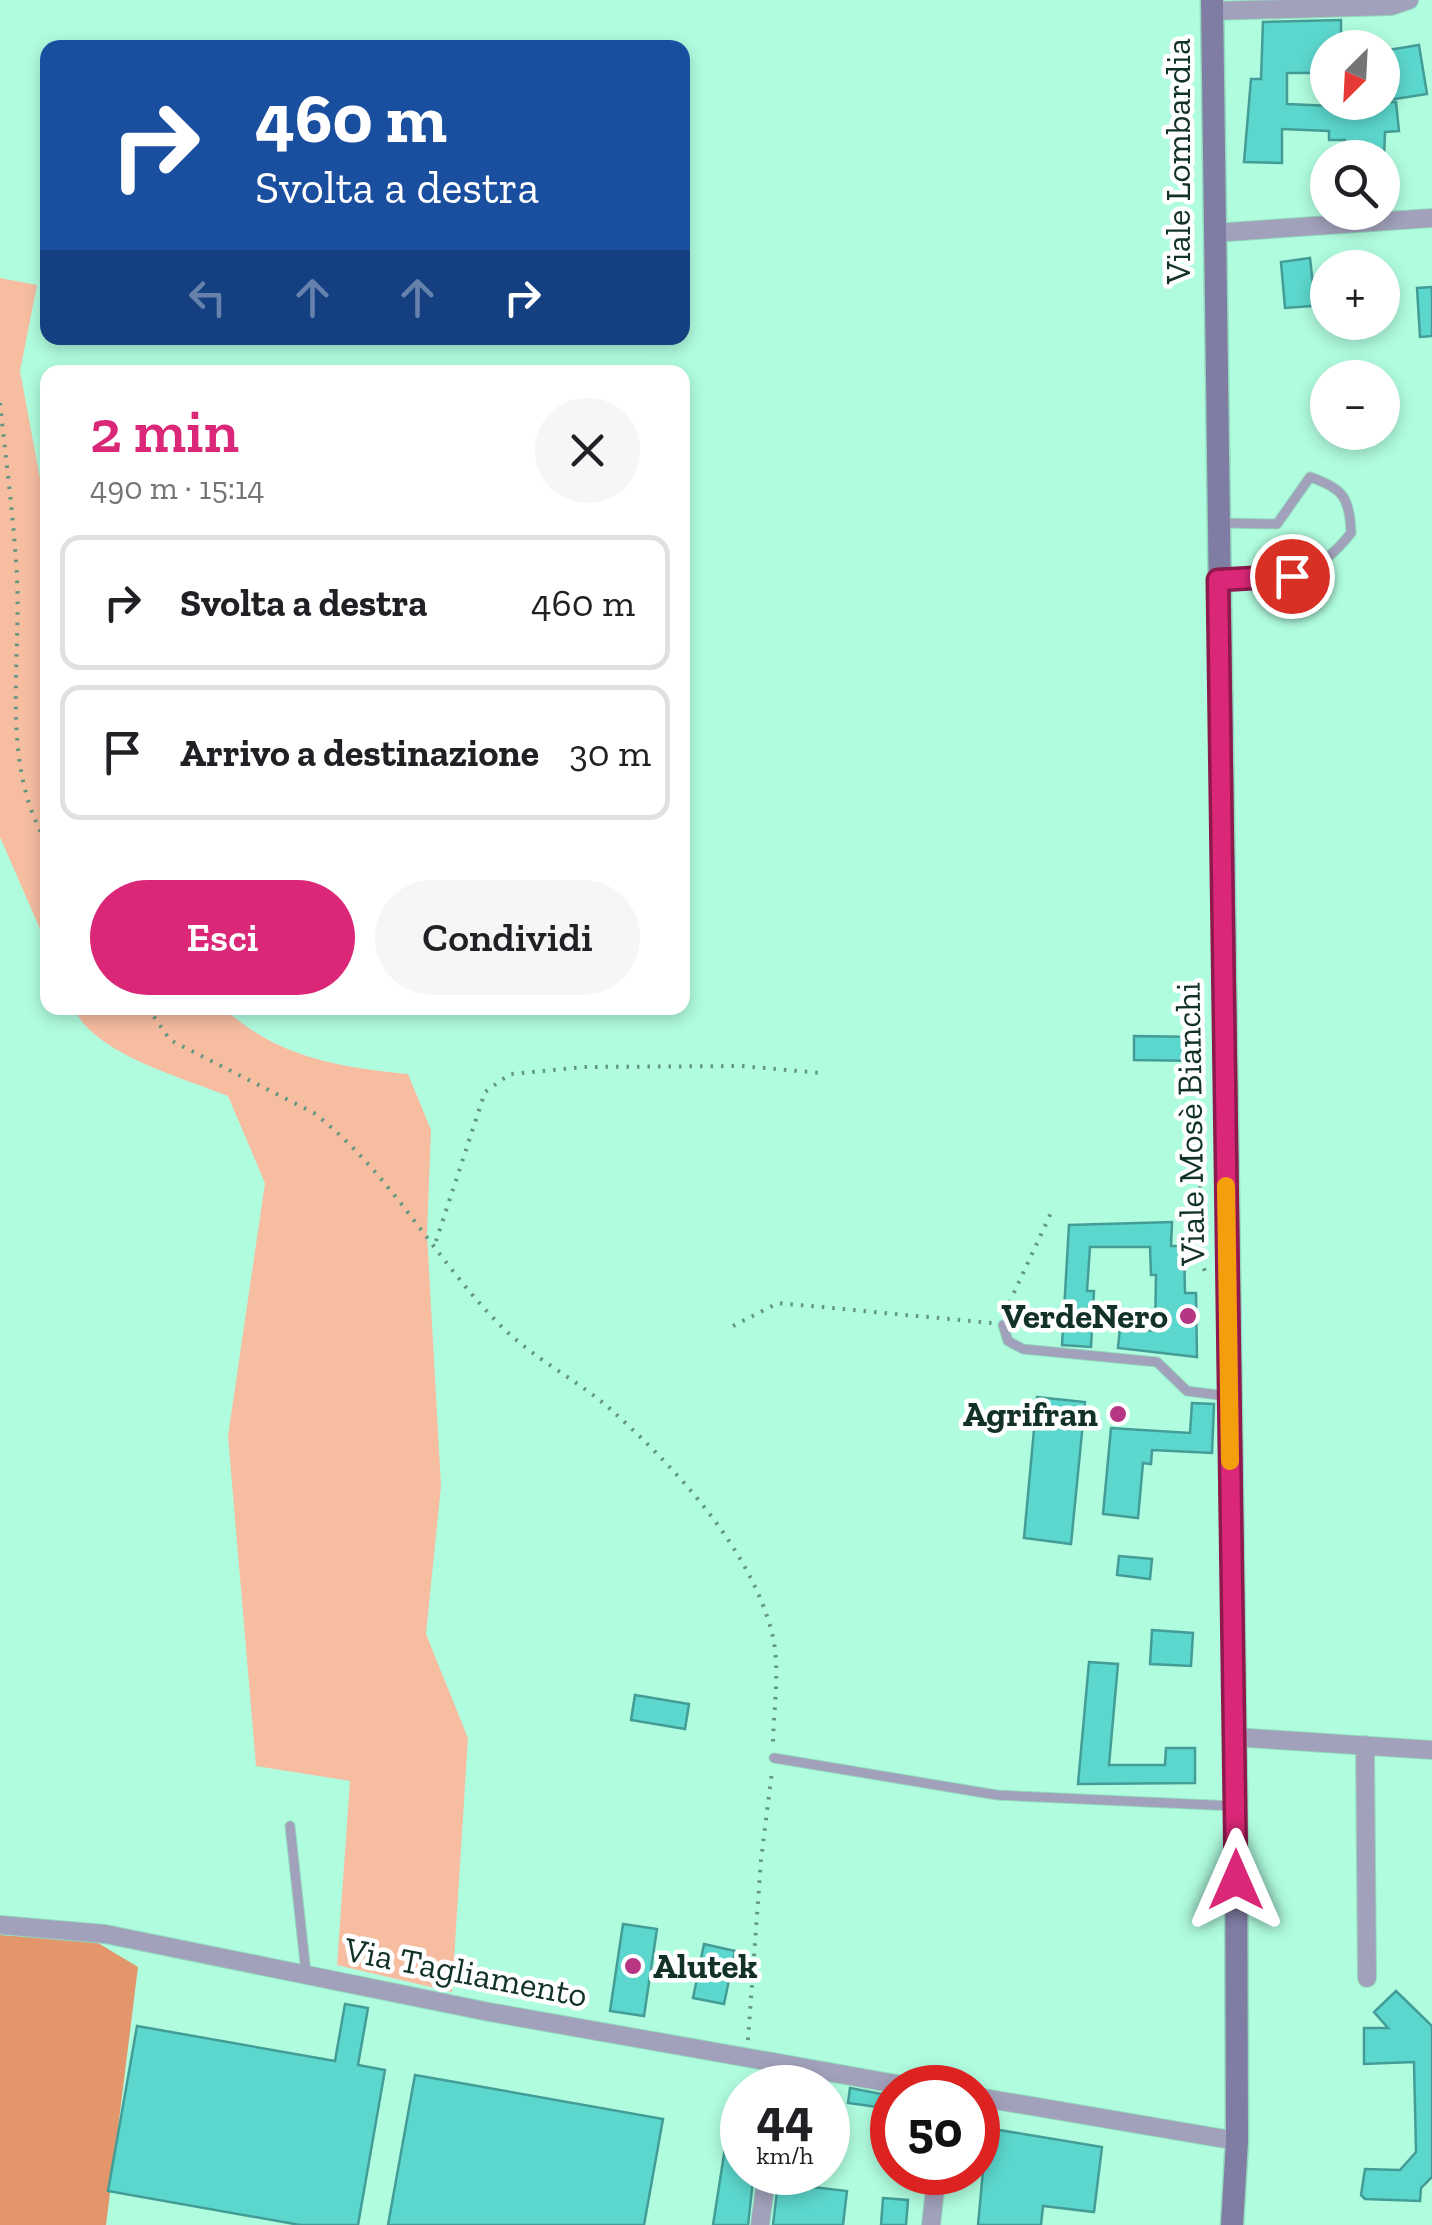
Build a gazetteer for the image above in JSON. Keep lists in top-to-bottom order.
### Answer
{
  "streets": {
    "main road": ["Viale Lombardia", "Viale Mosè Bianchi"],
    "street": ["Via Tagliamento"]
  },
  "crossings": [
    ["Viale Lombardia", "Viale Mosè Bianchi"]
  ],
  "places": ["VerdeNero", "Agrifran", "Alutek"],
  "north": "bottom left",
  "page": {
    "map_buttons": ["+", "−"],
    "turn": ["460 m", "Svolta a destra"],
    "heading": ["2 min", "490 m · 15:14"],
    "list": [
      {
        "name": "Svolta a destra",
        "value": "460 m"
      },
      {
        "name": "Arrivo a destinazione",
        "value": "30 m"
      }
    ],
    "buttons": ["Esci", "Condividi"],
    "speed": "44 km/h",
    "limit": "50"
  }
}
